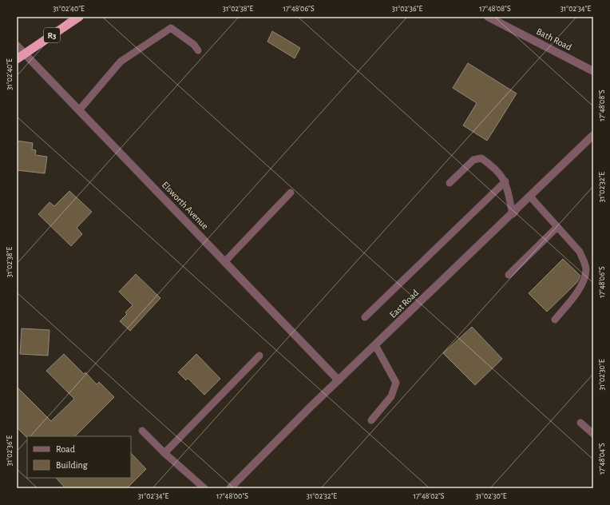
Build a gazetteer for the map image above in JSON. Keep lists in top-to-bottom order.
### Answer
{
  "streets": {
    "highway": ["R3"],
    "street": ["Bath Road", "Elsworth Avenue", "East Road"]
  },
  "crossings": [
    ["R3", "Elsworth Avenue"],
    ["Elsworth Avenue", "East Road"]
  ],
  "legend": ["Road", "Building"],
  "coordinates": [
    "31°02'40\"E",
    "31°02'38\"E",
    "17°48'06\"S",
    "31°02'36\"E",
    "17°48'08\"S",
    "31°02'34\"E",
    "31°02'32\"E",
    "31°02'30\"E",
    "17°48'04\"S",
    "17°48'00\"S",
    "17°48'02\"S"
  ]
}
